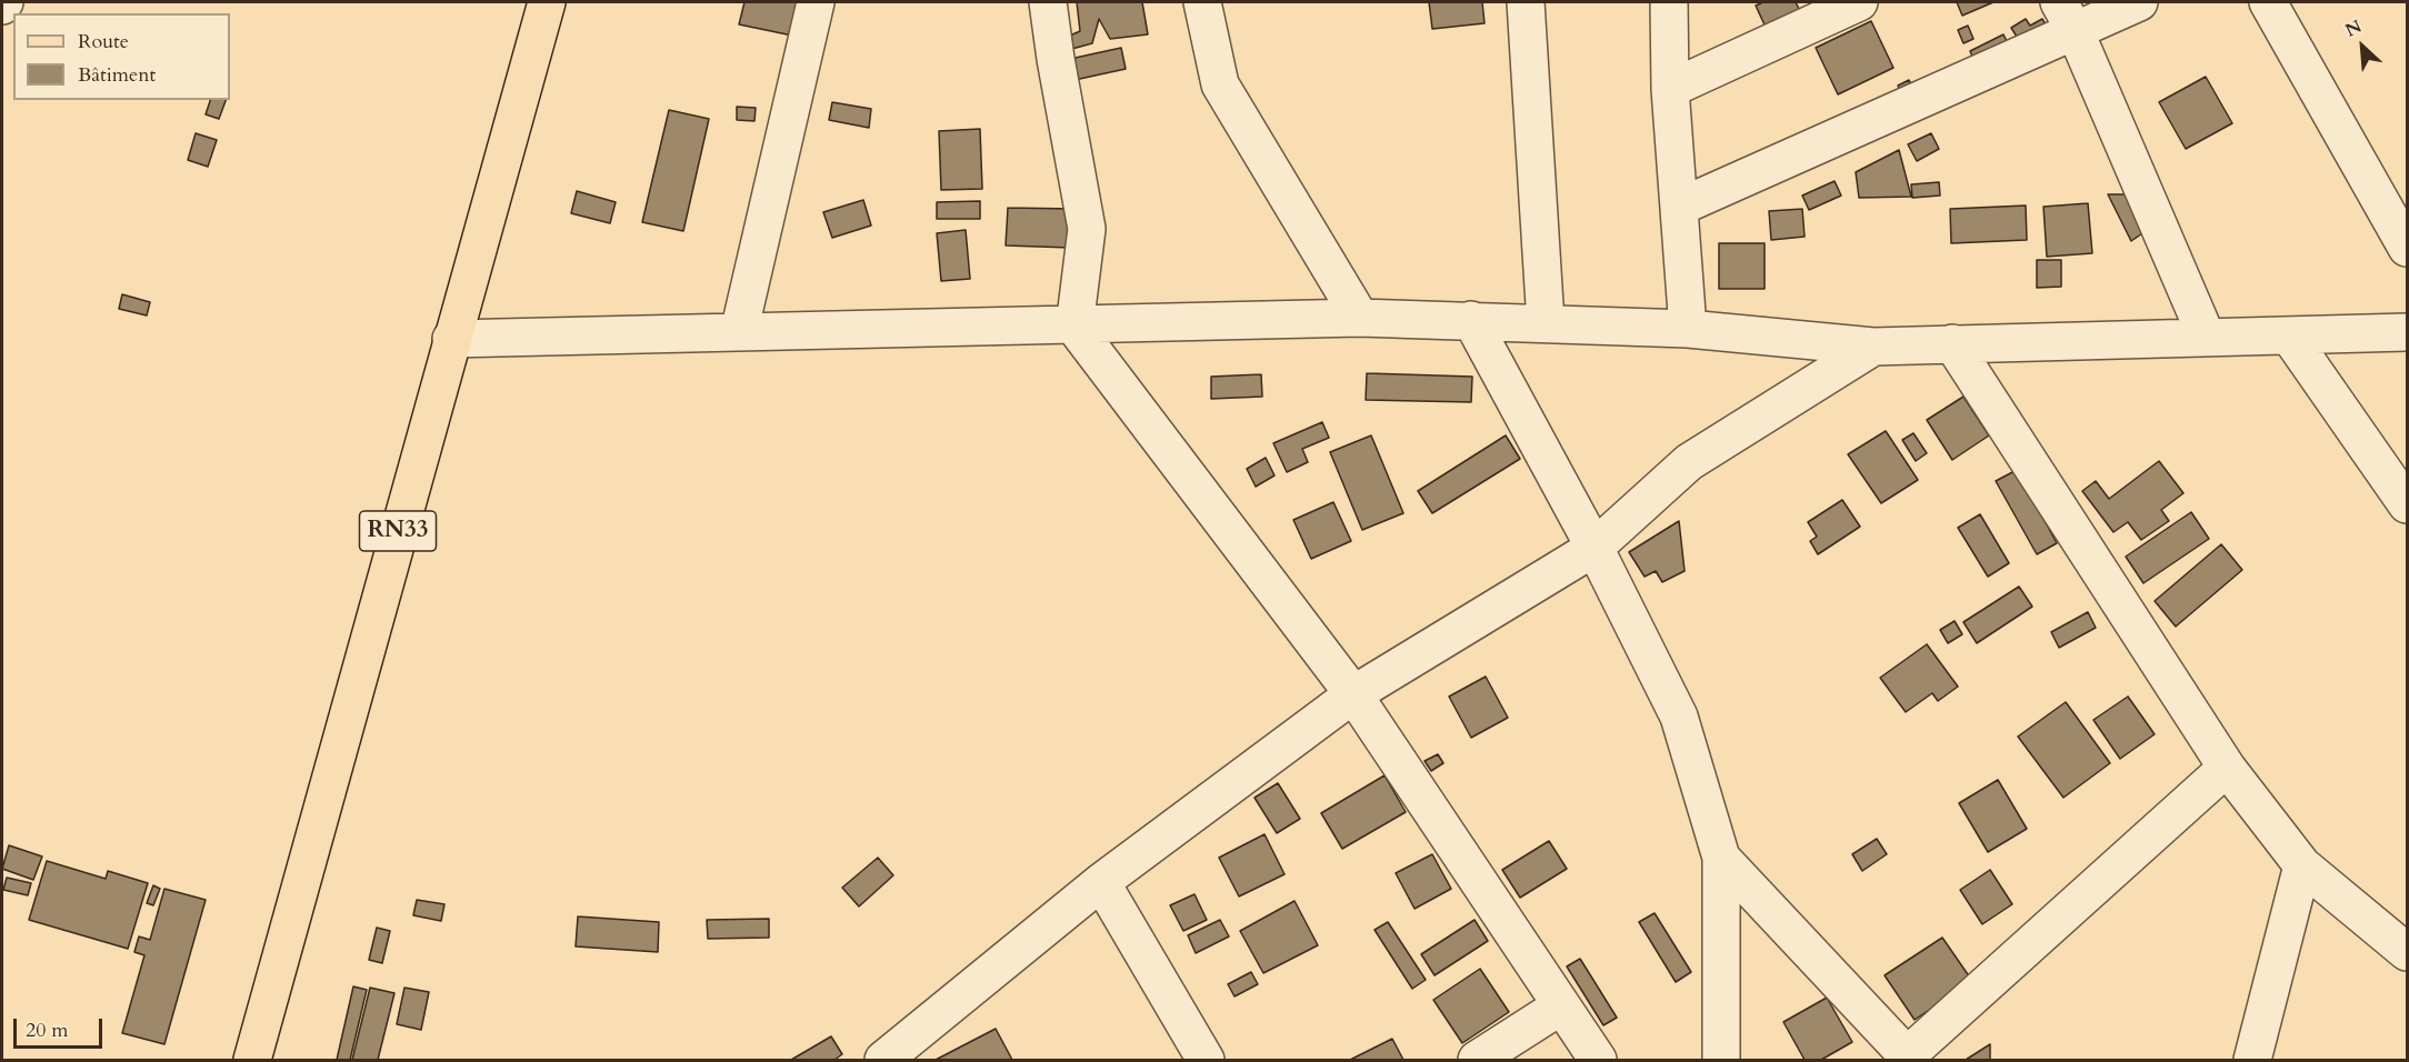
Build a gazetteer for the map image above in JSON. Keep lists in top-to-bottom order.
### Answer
{
  "streets": {
    "main road": ["RN33"]
  },
  "legend": ["Route", "Bâtiment"],
  "scale_bar": "20 m",
  "north": "top left"
}
